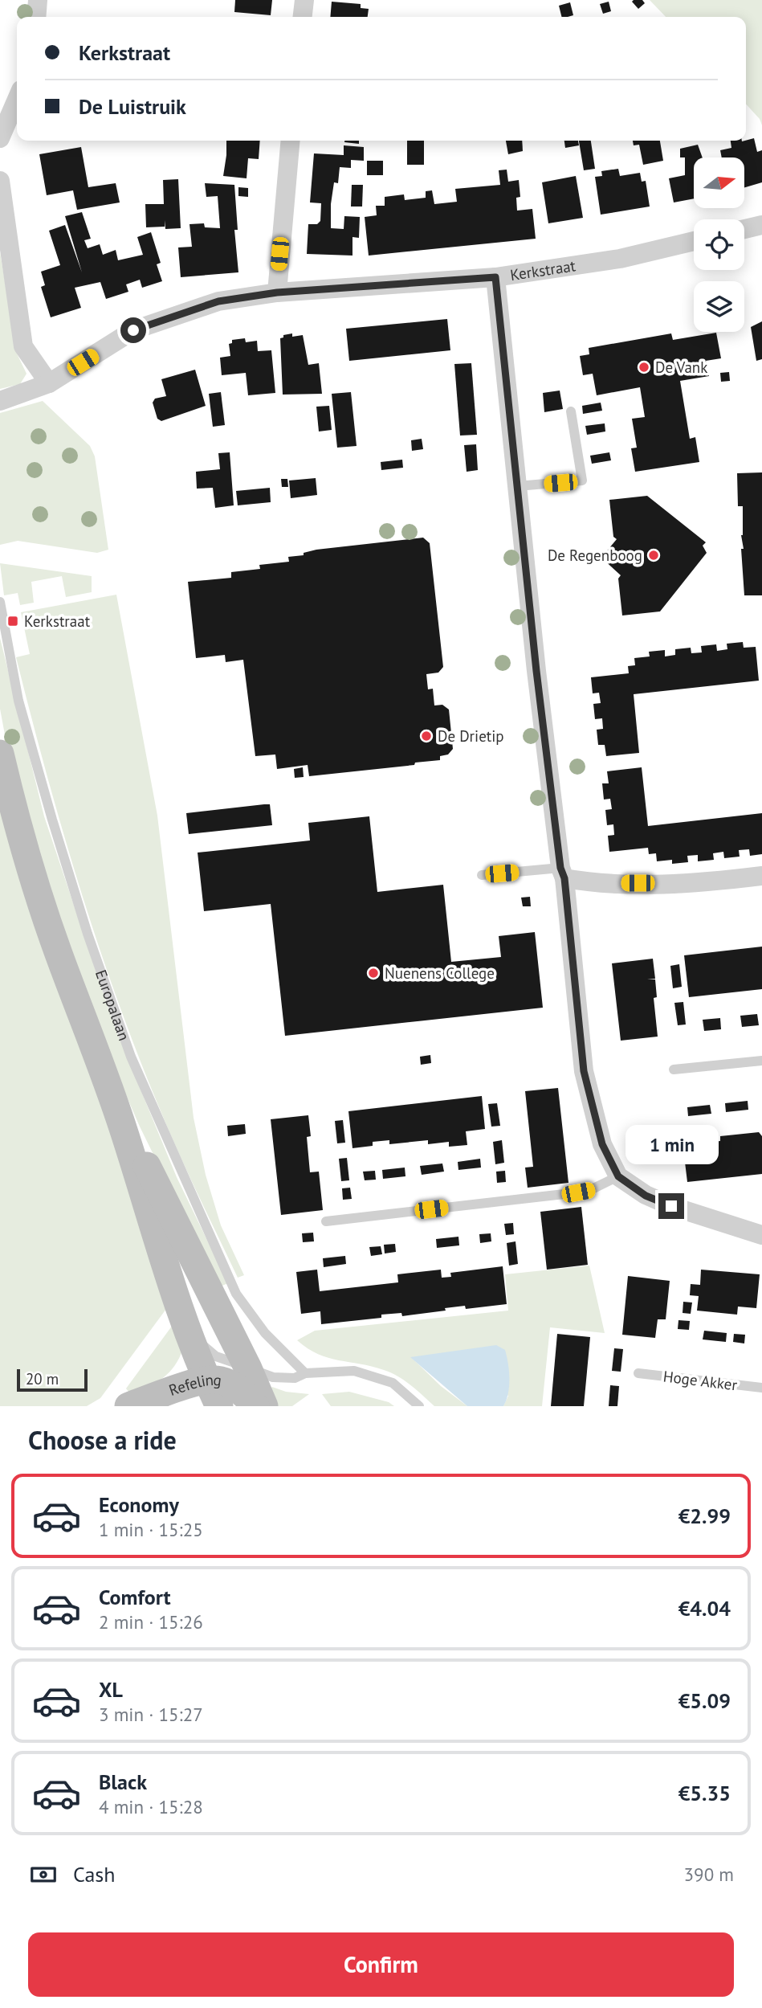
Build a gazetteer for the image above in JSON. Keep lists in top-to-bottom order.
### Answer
{
  "streets": {
    "main road": ["Refeling"],
    "street": ["Kerkstraat"],
    "lane": ["Europalaan", "Hoge Akker"]
  },
  "places": {
    "other": [
      "De Vank",
      "De Regenboog",
      "De Drietip",
      "Nuenens College"
    ],
    "transit": ["Kerkstraat"]
  },
  "scale_bar": "20 m",
  "north": "right",
  "page": {
    "banner": ["Kerkstraat", "De Luistruik"],
    "bubble": "1 min",
    "scale": "20 m",
    "heading": "Choose a ride",
    "list": [
      {
        "name": "Economy",
        "note": "1 min · 15:25",
        "value": "€2.99"
      },
      {
        "name": "Comfort",
        "note": "2 min · 15:26",
        "value": "€4.04"
      },
      {
        "name": "XL",
        "note": "3 min · 15:27",
        "value": "€5.09"
      },
      {
        "name": "Black",
        "note": "4 min · 15:28",
        "value": "€5.35"
      }
    ],
    "pay": ["Cash", "390 m"],
    "buttons": "Confirm"
  }
}
